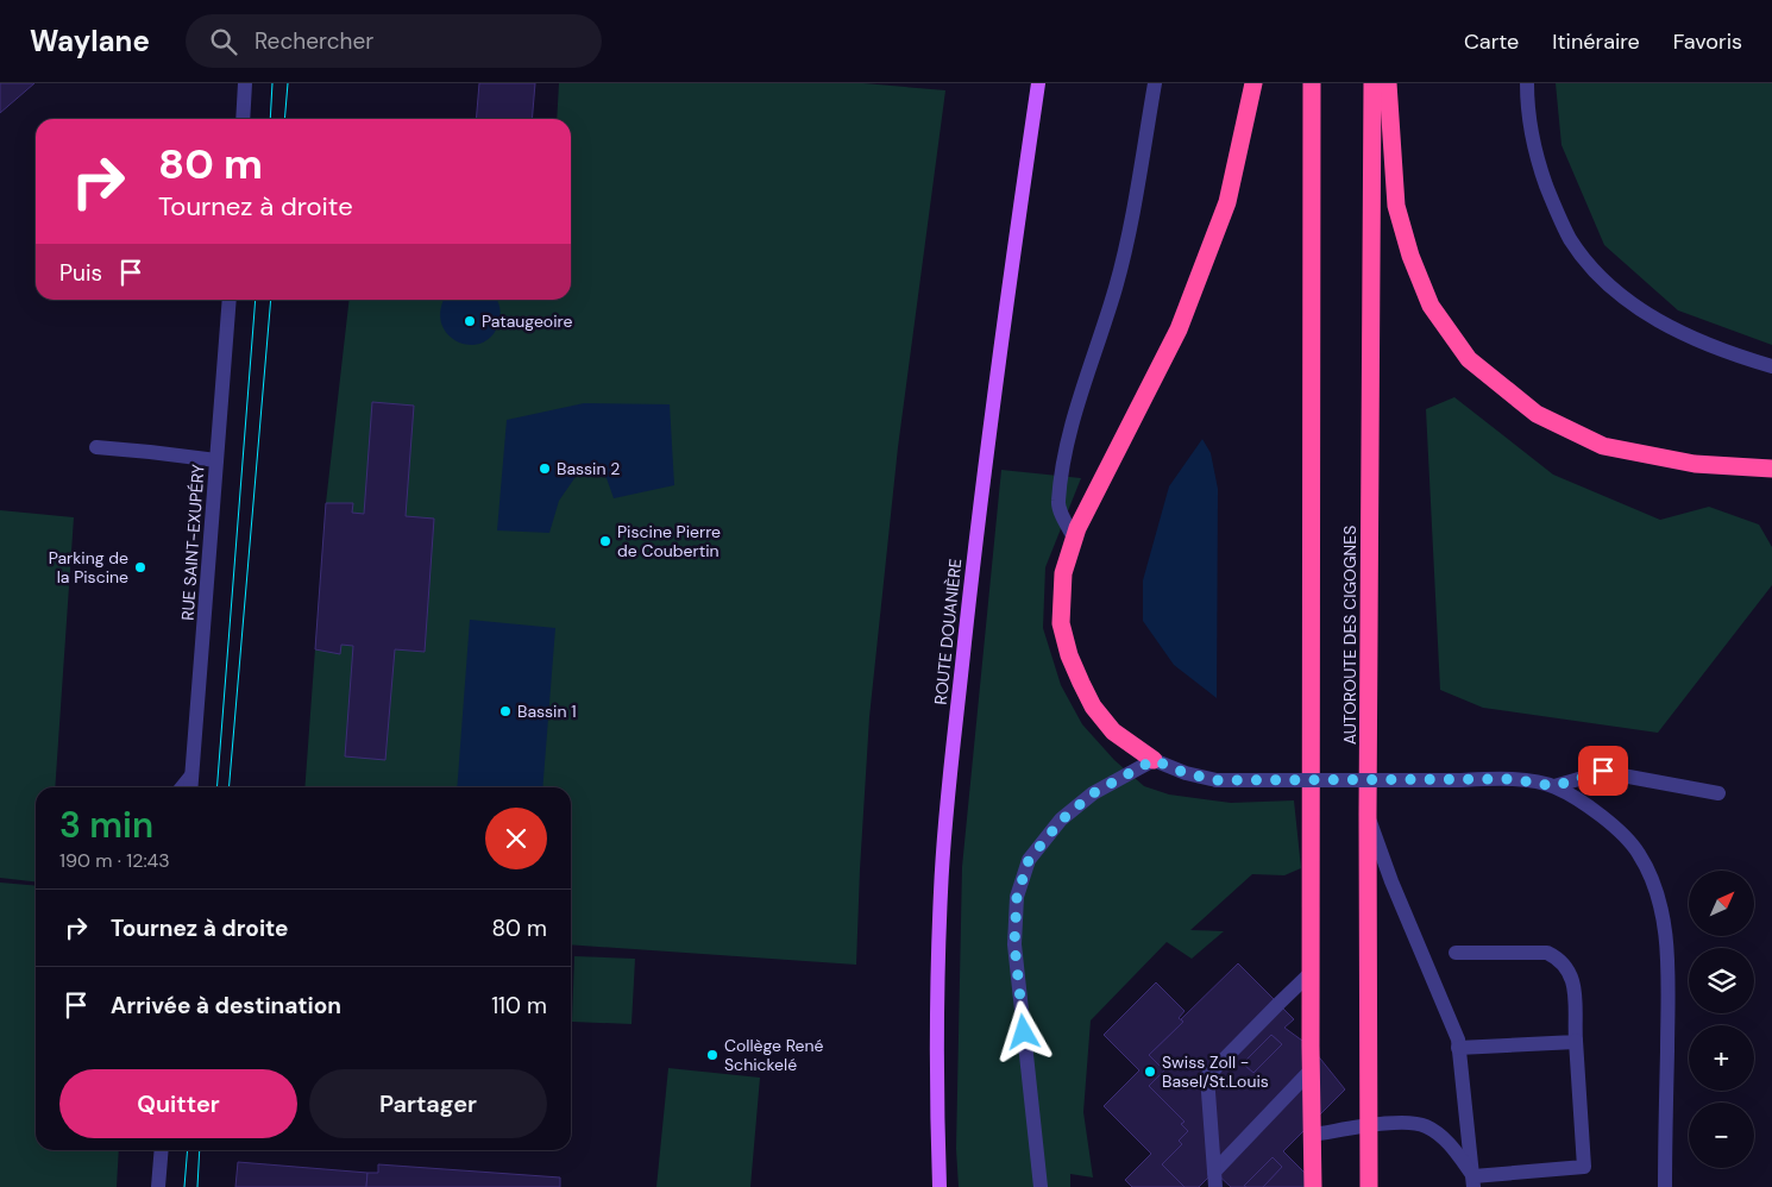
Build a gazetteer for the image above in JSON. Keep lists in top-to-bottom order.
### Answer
{
  "streets": {
    "highway": ["AUTOROUTE DES CIGOGNES"],
    "main road": ["ROUTE DOUANIÈRE"],
    "street": ["RUE SAINT-EXUPÉRY"]
  },
  "places": [
    "Pataugeoire",
    "Bassin 2",
    "Piscine Pierre de Coubertin",
    "Parking de la Piscine",
    "Bassin 1",
    "Collège René Schickelé",
    "Swiss Zoll - Basel/St.Louis"
  ],
  "north": "top right",
  "page": {
    "header": "Waylane",
    "search": "Rechercher",
    "nav": ["Carte", "Itinéraire", "Favoris"],
    "turn": ["80 m", "Tournez à droite"],
    "then": "Puis",
    "heading": ["3 min", "190 m · 12:43"],
    "map_buttons": ["+", "−"],
    "list": [
      {
        "name": "Tournez à droite",
        "value": "80 m"
      },
      {
        "name": "Arrivée à destination",
        "value": "110 m"
      }
    ],
    "buttons": ["Quitter", "Partager"]
  }
}
